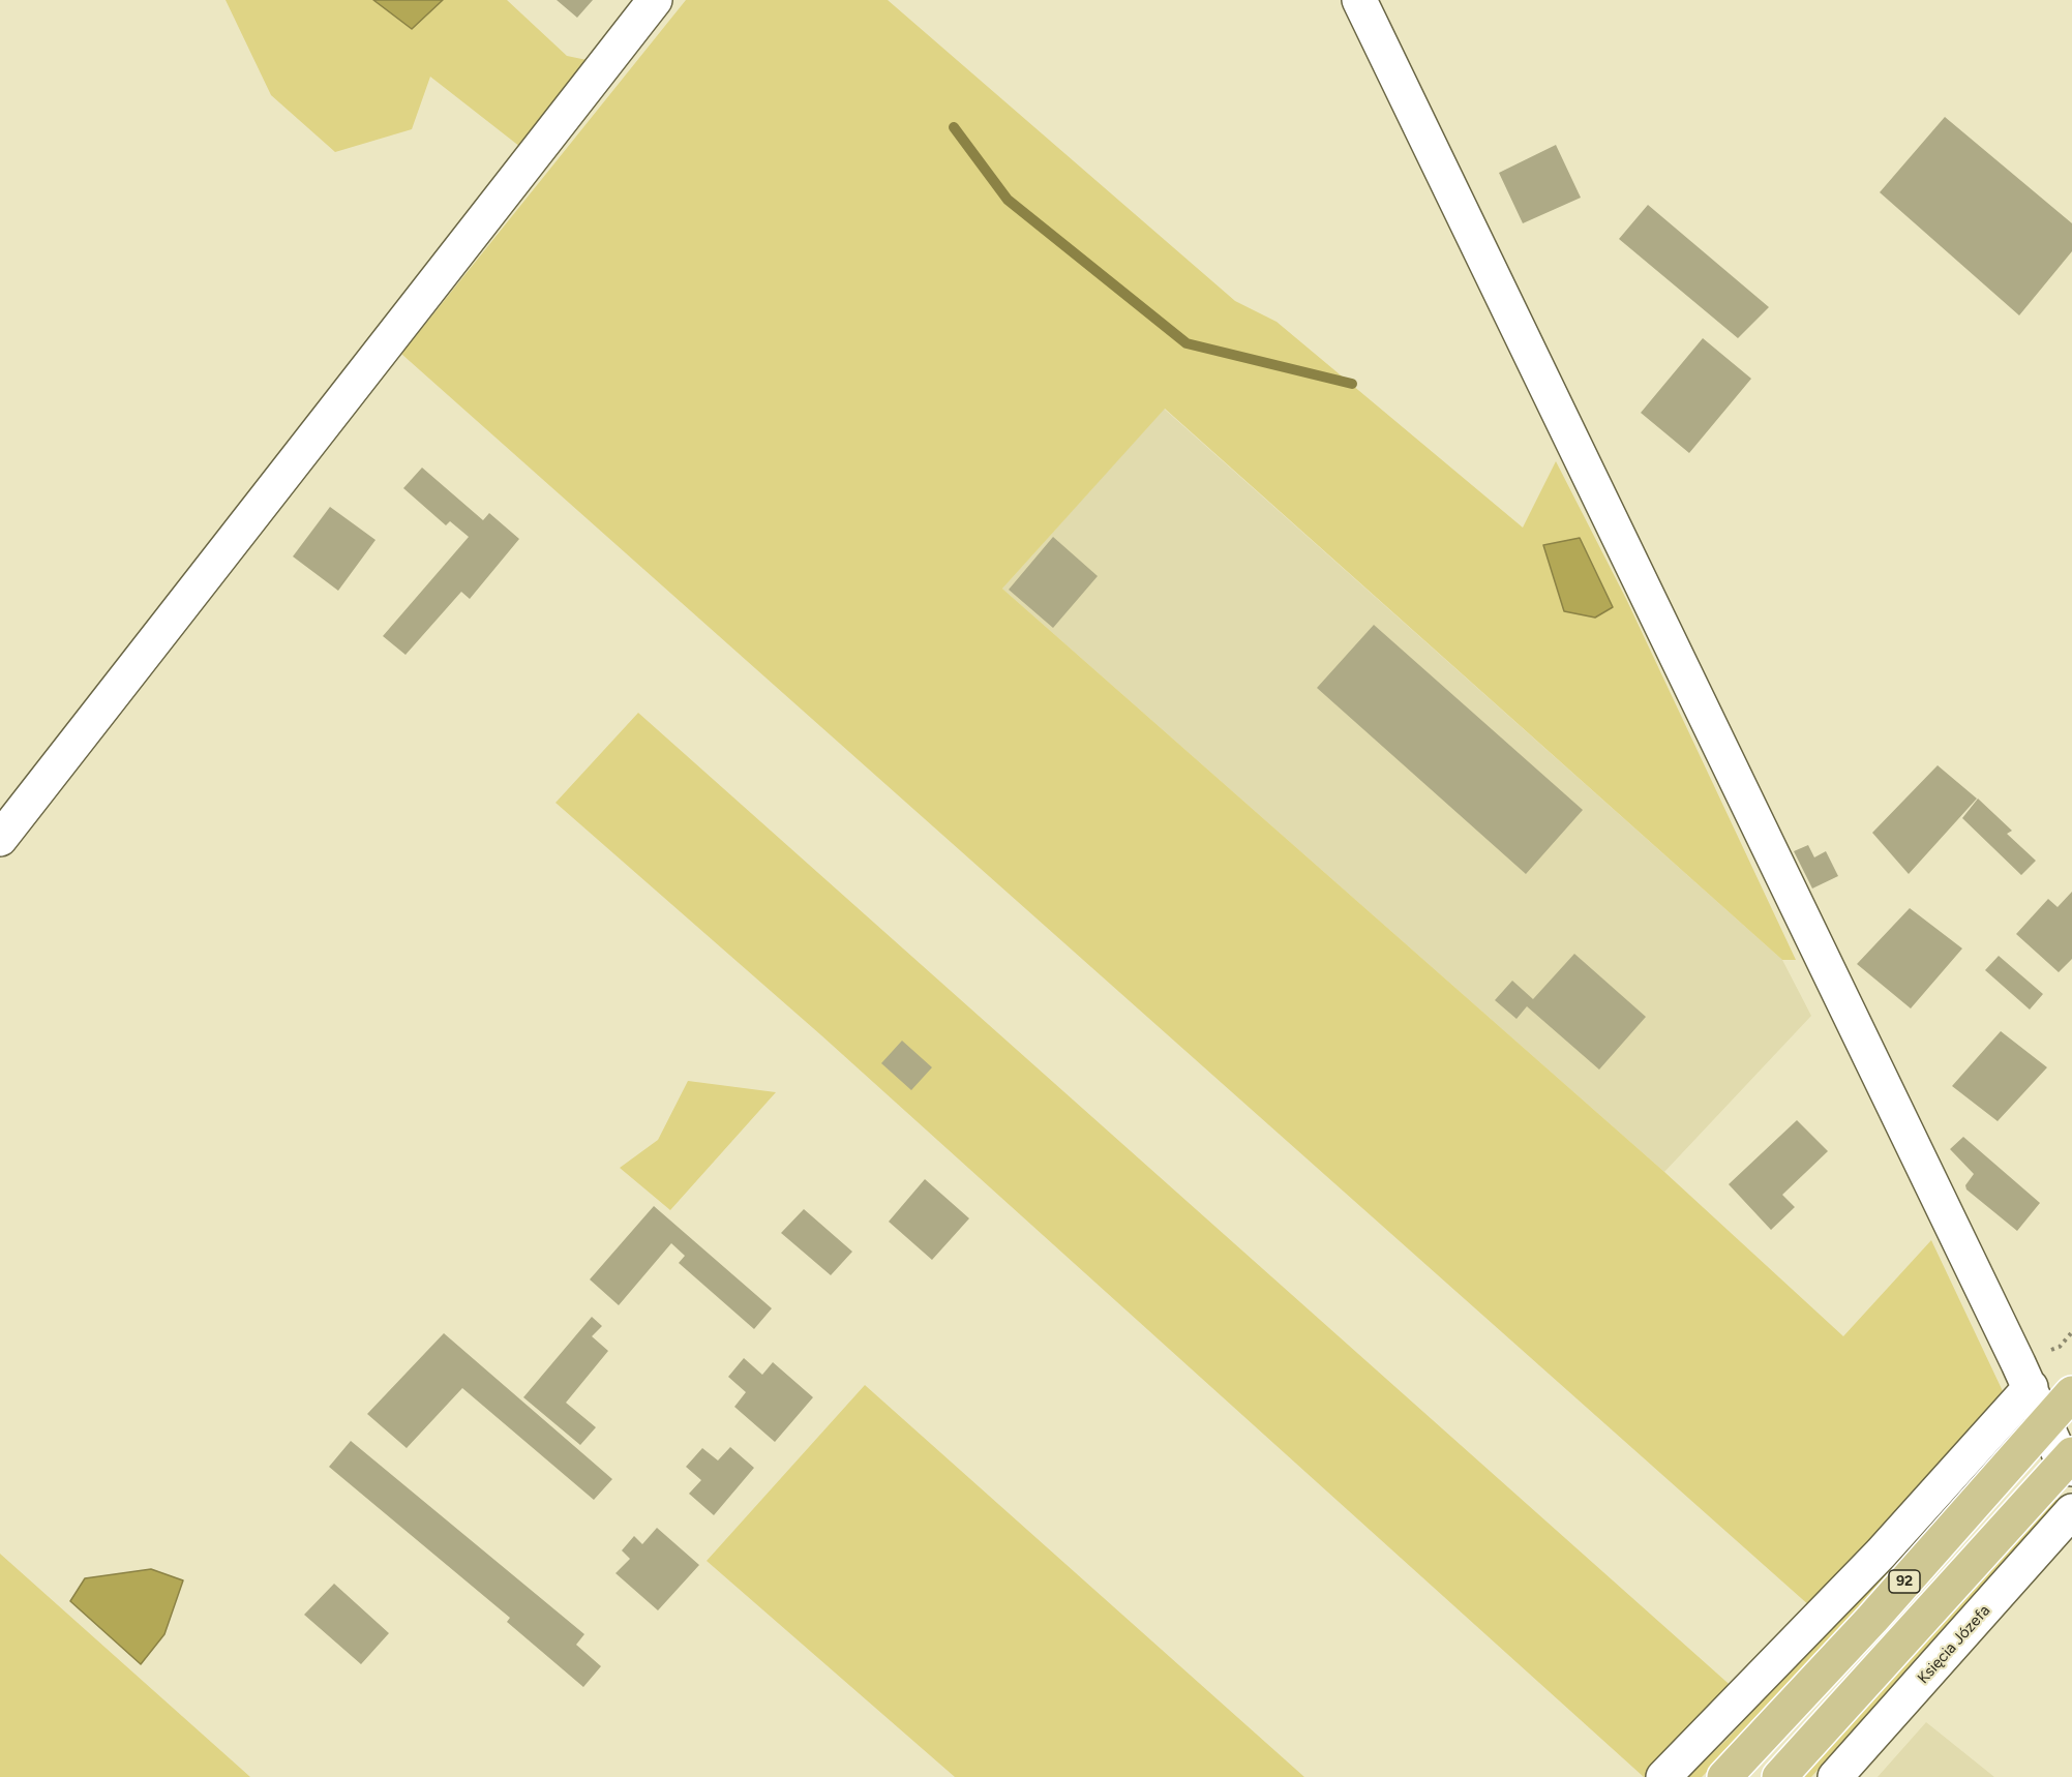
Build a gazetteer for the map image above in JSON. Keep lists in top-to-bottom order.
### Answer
{
  "streets": {
    "main road": ["92"],
    "street": ["Księcia Józefa"]
  }
}
